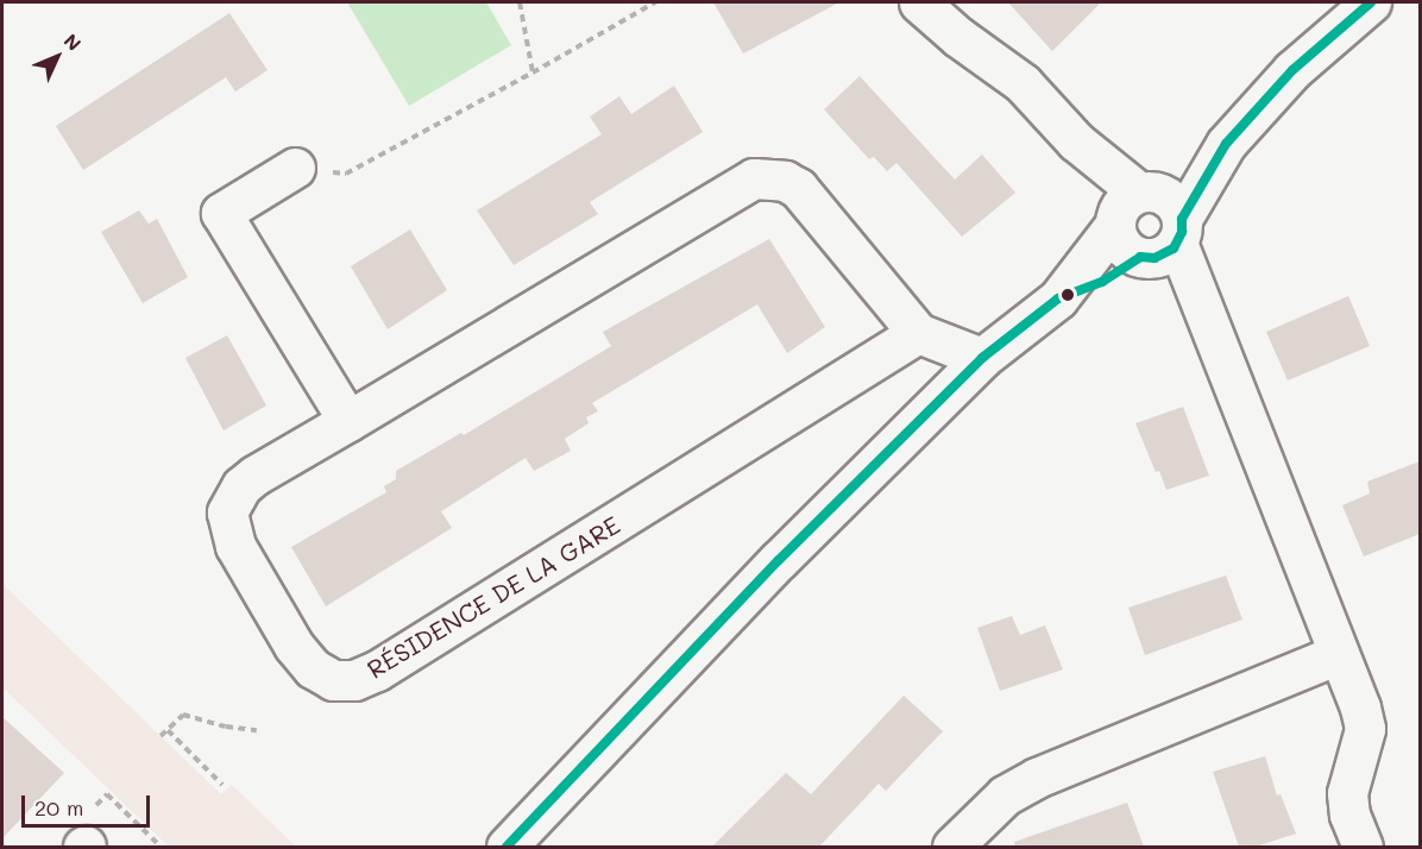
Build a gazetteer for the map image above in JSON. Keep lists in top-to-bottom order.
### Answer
{
  "streets": {
    "street": ["RÉSIDENCE DE LA GARE"]
  },
  "scale_bar": "20 m",
  "north": "top right"
}
